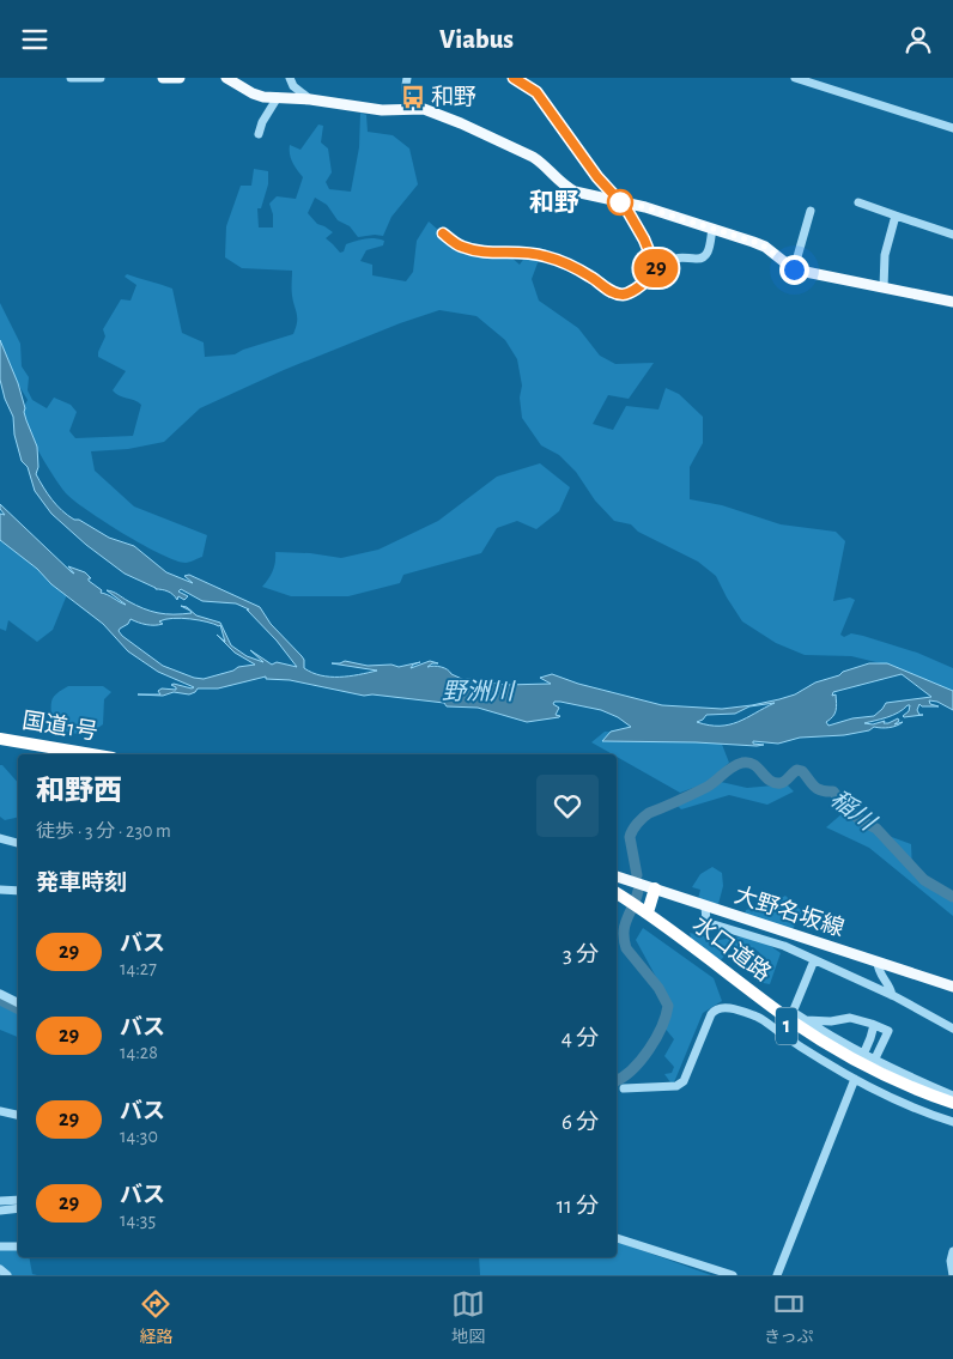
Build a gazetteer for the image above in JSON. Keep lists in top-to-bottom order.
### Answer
{
  "streets": {
    "highway": ["国道1号", "水口道路", "1"],
    "main road": ["大野名坂線"]
  },
  "districts": ["和野"],
  "water": ["野洲川", "稲川"],
  "places": {
    "bus stop": ["和野"]
  },
  "lines": ["bus line 29"],
  "page": {
    "header": "Viabus",
    "on_map": "29",
    "heading": [
      ["和野西", "徒歩 · 3 分 · 230 m"],
      "発車時刻"
    ],
    "list": [
      {
        "mark": "29",
        "name": "バス",
        "note": "14:27",
        "value": "3 分"
      },
      {
        "mark": "29",
        "name": "バス",
        "note": "14:28",
        "value": "4 分"
      },
      {
        "mark": "29",
        "name": "バス",
        "note": "14:30",
        "value": "6 分"
      },
      {
        "mark": "29",
        "name": "バス",
        "note": "14:35",
        "value": "11 分"
      }
    ],
    "tabs": ["経路", "地図", "きっぷ"]
  }
}
